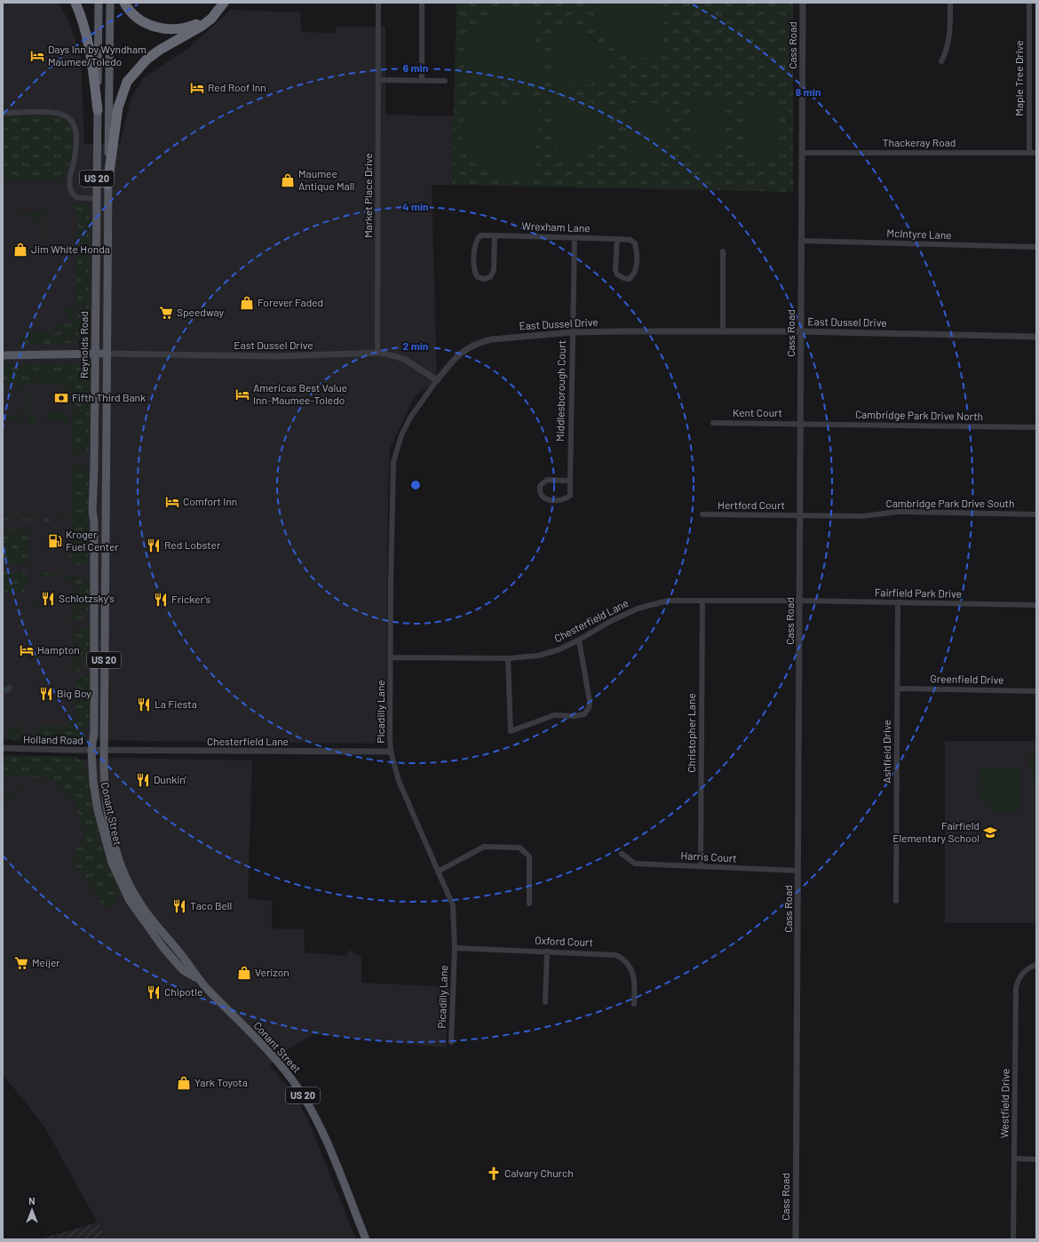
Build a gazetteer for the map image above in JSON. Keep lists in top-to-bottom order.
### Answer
{
  "streets": {
    "main road": ["US 20", "Reynolds Road", "Conant Street"],
    "street": [
      "Cass Road",
      "Maple Tree Drive",
      "Thackeray Road",
      "Market Place Drive",
      "Wrexham Lane",
      "McIntyre Lane",
      "East Dussel Drive",
      "Middlesborough Court",
      "Kent Court",
      "Cambridge Park Drive North",
      "Cambridge Park Drive South",
      "Hertford Court",
      "Fairfield Park Drive",
      "Chesterfield Lane",
      "Greenfield Drive",
      "Picadilly Lane",
      "Christopher Lane",
      "Holland Road",
      "Ashfield Drive",
      "Harris Court",
      "Oxford Court",
      "Westfield Drive"
    ]
  },
  "crossings": [
    ["Cass Road", "Thackeray Road"],
    ["Cass Road", "McIntyre Lane"],
    ["Cass Road", "East Dussel Drive"],
    ["Cass Road", "Kent Court"],
    ["Cass Road", "Cambridge Park Drive North"],
    ["Cass Road", "Cambridge Park Drive South"],
    ["Cass Road", "Hertford Court"],
    ["Cass Road", "Fairfield Park Drive"],
    ["Cass Road", "Chesterfield Lane"],
    ["Cass Road", "Harris Court"],
    ["Maple Tree Drive", "Thackeray Road"],
    ["Market Place Drive", "East Dussel Drive"],
    ["Wrexham Lane", "Middlesborough Court"],
    ["East Dussel Drive", "Reynolds Road"],
    ["East Dussel Drive", "Middlesborough Court"],
    ["East Dussel Drive", "Picadilly Lane"],
    ["Reynolds Road", "Chesterfield Lane"],
    ["Reynolds Road", "Holland Road"],
    ["Reynolds Road", "Conant Street"],
    ["Kent Court", "Cambridge Park Drive North"],
    ["Cambridge Park Drive South", "Hertford Court"],
    ["Fairfield Park Drive", "Chesterfield Lane"],
    ["Fairfield Park Drive", "Ashfield Drive"],
    ["Chesterfield Lane", "Picadilly Lane"],
    ["Chesterfield Lane", "Christopher Lane"],
    ["Chesterfield Lane", "Holland Road"],
    ["Chesterfield Lane", "Conant Street"],
    ["Greenfield Drive", "Ashfield Drive"],
    ["Picadilly Lane", "Oxford Court"],
    ["Christopher Lane", "Harris Court"],
    ["Holland Road", "Conant Street"]
  ],
  "places": {
    "hotel": [
      "Days Inn by Wyndham Maumee/Toledo",
      "Red Roof Inn",
      "Americas Best Value Inn-Maumee-Toledo",
      "Comfort Inn",
      "Hampton"
    ],
    "shop": [
      "Maumee Antique Mall",
      "Jim White Honda",
      "Forever Faded",
      "Verizon",
      "Yark Toyota"
    ],
    "supermarket": ["Speedway", "Meijer"],
    "bank": ["Fifth Third Bank"],
    "fuel station": ["Kroger Fuel Center"],
    "restaurant": [
      "Red Lobster",
      "Schlotzsky's",
      "Fricker's",
      "Big Boy",
      "La Fiesta",
      "Dunkin'",
      "Taco Bell",
      "Chipotle"
    ],
    "school or university": ["Fairfield Elementary School"],
    "church": ["Calvary Church"]
  },
  "north": "top",
  "rings": [
    "6 min",
    "8 min",
    "4 min",
    "2 min"
  ]
}
